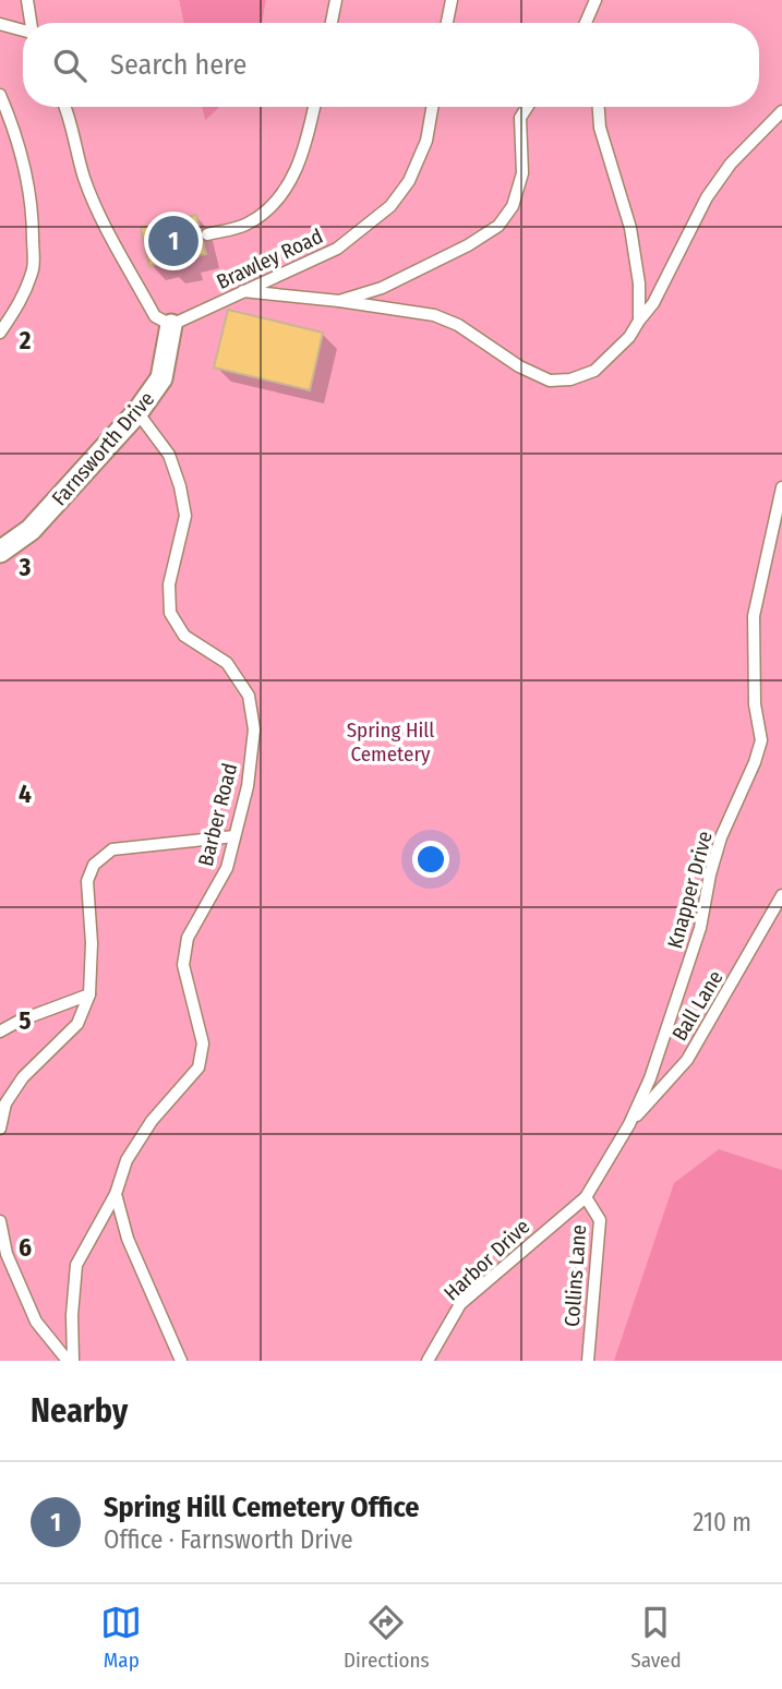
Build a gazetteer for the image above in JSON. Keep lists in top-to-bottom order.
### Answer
{
  "streets": {
    "street": ["Farnsworth Drive"],
    "lane": [
      "Brawley Road",
      "Barber Road",
      "Knapper Drive",
      "Ball Lane",
      "Harbor Drive",
      "Collins Lane"
    ]
  },
  "crossings": [
    ["Brawley Road", "Farnsworth Drive"],
    ["Farnsworth Drive", "Barber Road"],
    ["Knapper Drive", "Ball Lane"],
    ["Knapper Drive", "Harbor Drive"],
    ["Knapper Drive", "Collins Lane"],
    ["Harbor Drive", "Collins Lane"]
  ],
  "parks": ["Spring Hill Cemetery"],
  "page": {
    "search": "Search here",
    "pins": "1",
    "heading": "Nearby",
    "list": [
      {
        "mark": "1",
        "name": "Spring Hill Cemetery Office",
        "note": "Office · Farnsworth Drive",
        "value": "210 m"
      }
    ],
    "nav": ["Map", "Directions", "Saved"]
  },
  "grid": {
    "rows": [
      "2",
      "3",
      "4",
      "5",
      "6"
    ]
  }
}
